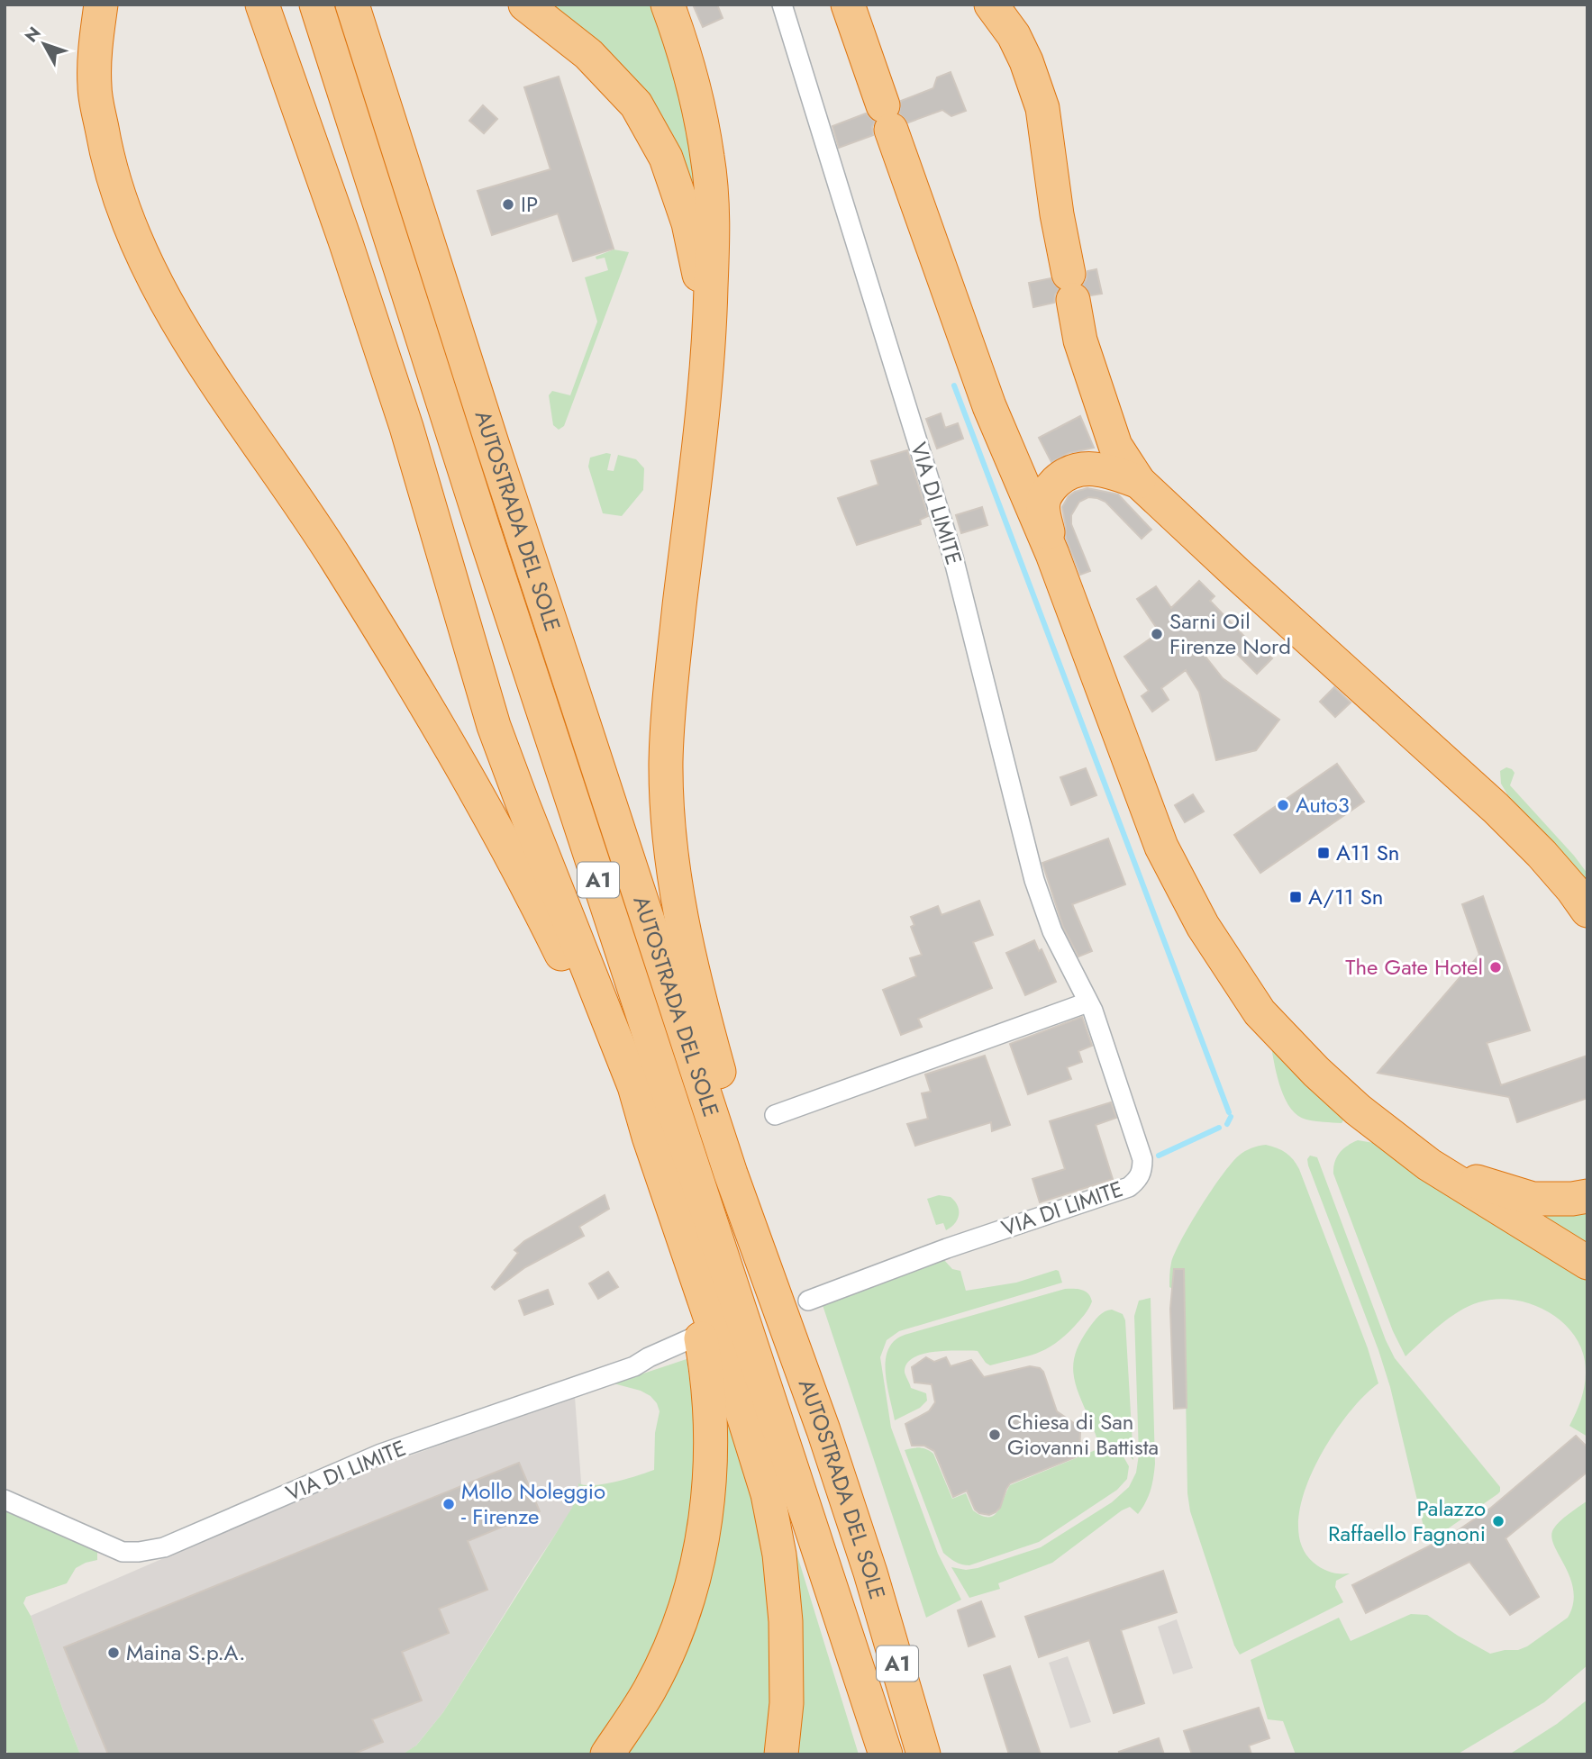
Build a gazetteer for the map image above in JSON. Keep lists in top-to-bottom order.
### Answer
{
  "streets": {
    "highway": ["AUTOSTRADA DEL SOLE", "A1"],
    "street": ["VIA DI LIMITE"]
  },
  "places": {
    "other": [
      "IP",
      "Sarni Oil Firenze Nord",
      "Auto3",
      "The Gate Hotel",
      "Chiesa di San Giovanni Battista",
      "Mollo Noleggio - Firenze",
      "Palazzo Raffaello Fagnoni",
      "Maina S.p.A."
    ],
    "transit": ["A11 Sn", "A/11 Sn"]
  },
  "north": "top left"
}
